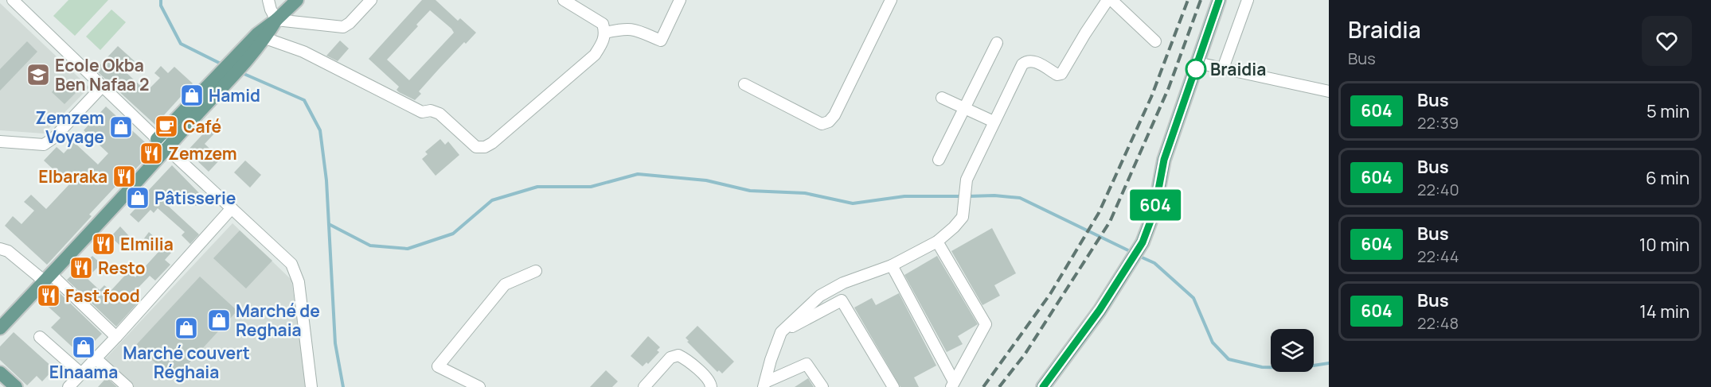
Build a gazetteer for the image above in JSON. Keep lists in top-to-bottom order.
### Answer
{
  "places": {
    "other": ["Braidia"],
    "school or university": ["Ecole Okba Ben Nafaa 2"],
    "shop": [
      "Hamid",
      "Zemzem Voyage",
      "Pâtisserie",
      "Marché de Reghaia",
      "Marché couvert Réghaia",
      "Elnaama"
    ],
    "cafe": ["Café"],
    "restaurant": [
      "Zemzem",
      "Elbaraka",
      "Elmilia",
      "Resto",
      "Fast food"
    ]
  },
  "lines": ["bus line 604"],
  "page": {
    "on_map": "604",
    "heading": ["Braidia", "Bus"],
    "list": [
      {
        "mark": "604",
        "name": "Bus",
        "note": "22:39",
        "value": "5 min"
      },
      {
        "mark": "604",
        "name": "Bus",
        "note": "22:40",
        "value": "6 min"
      },
      {
        "mark": "604",
        "name": "Bus",
        "note": "22:44",
        "value": "10 min"
      },
      {
        "mark": "604",
        "name": "Bus",
        "note": "22:48",
        "value": "14 min"
      }
    ]
  }
}
